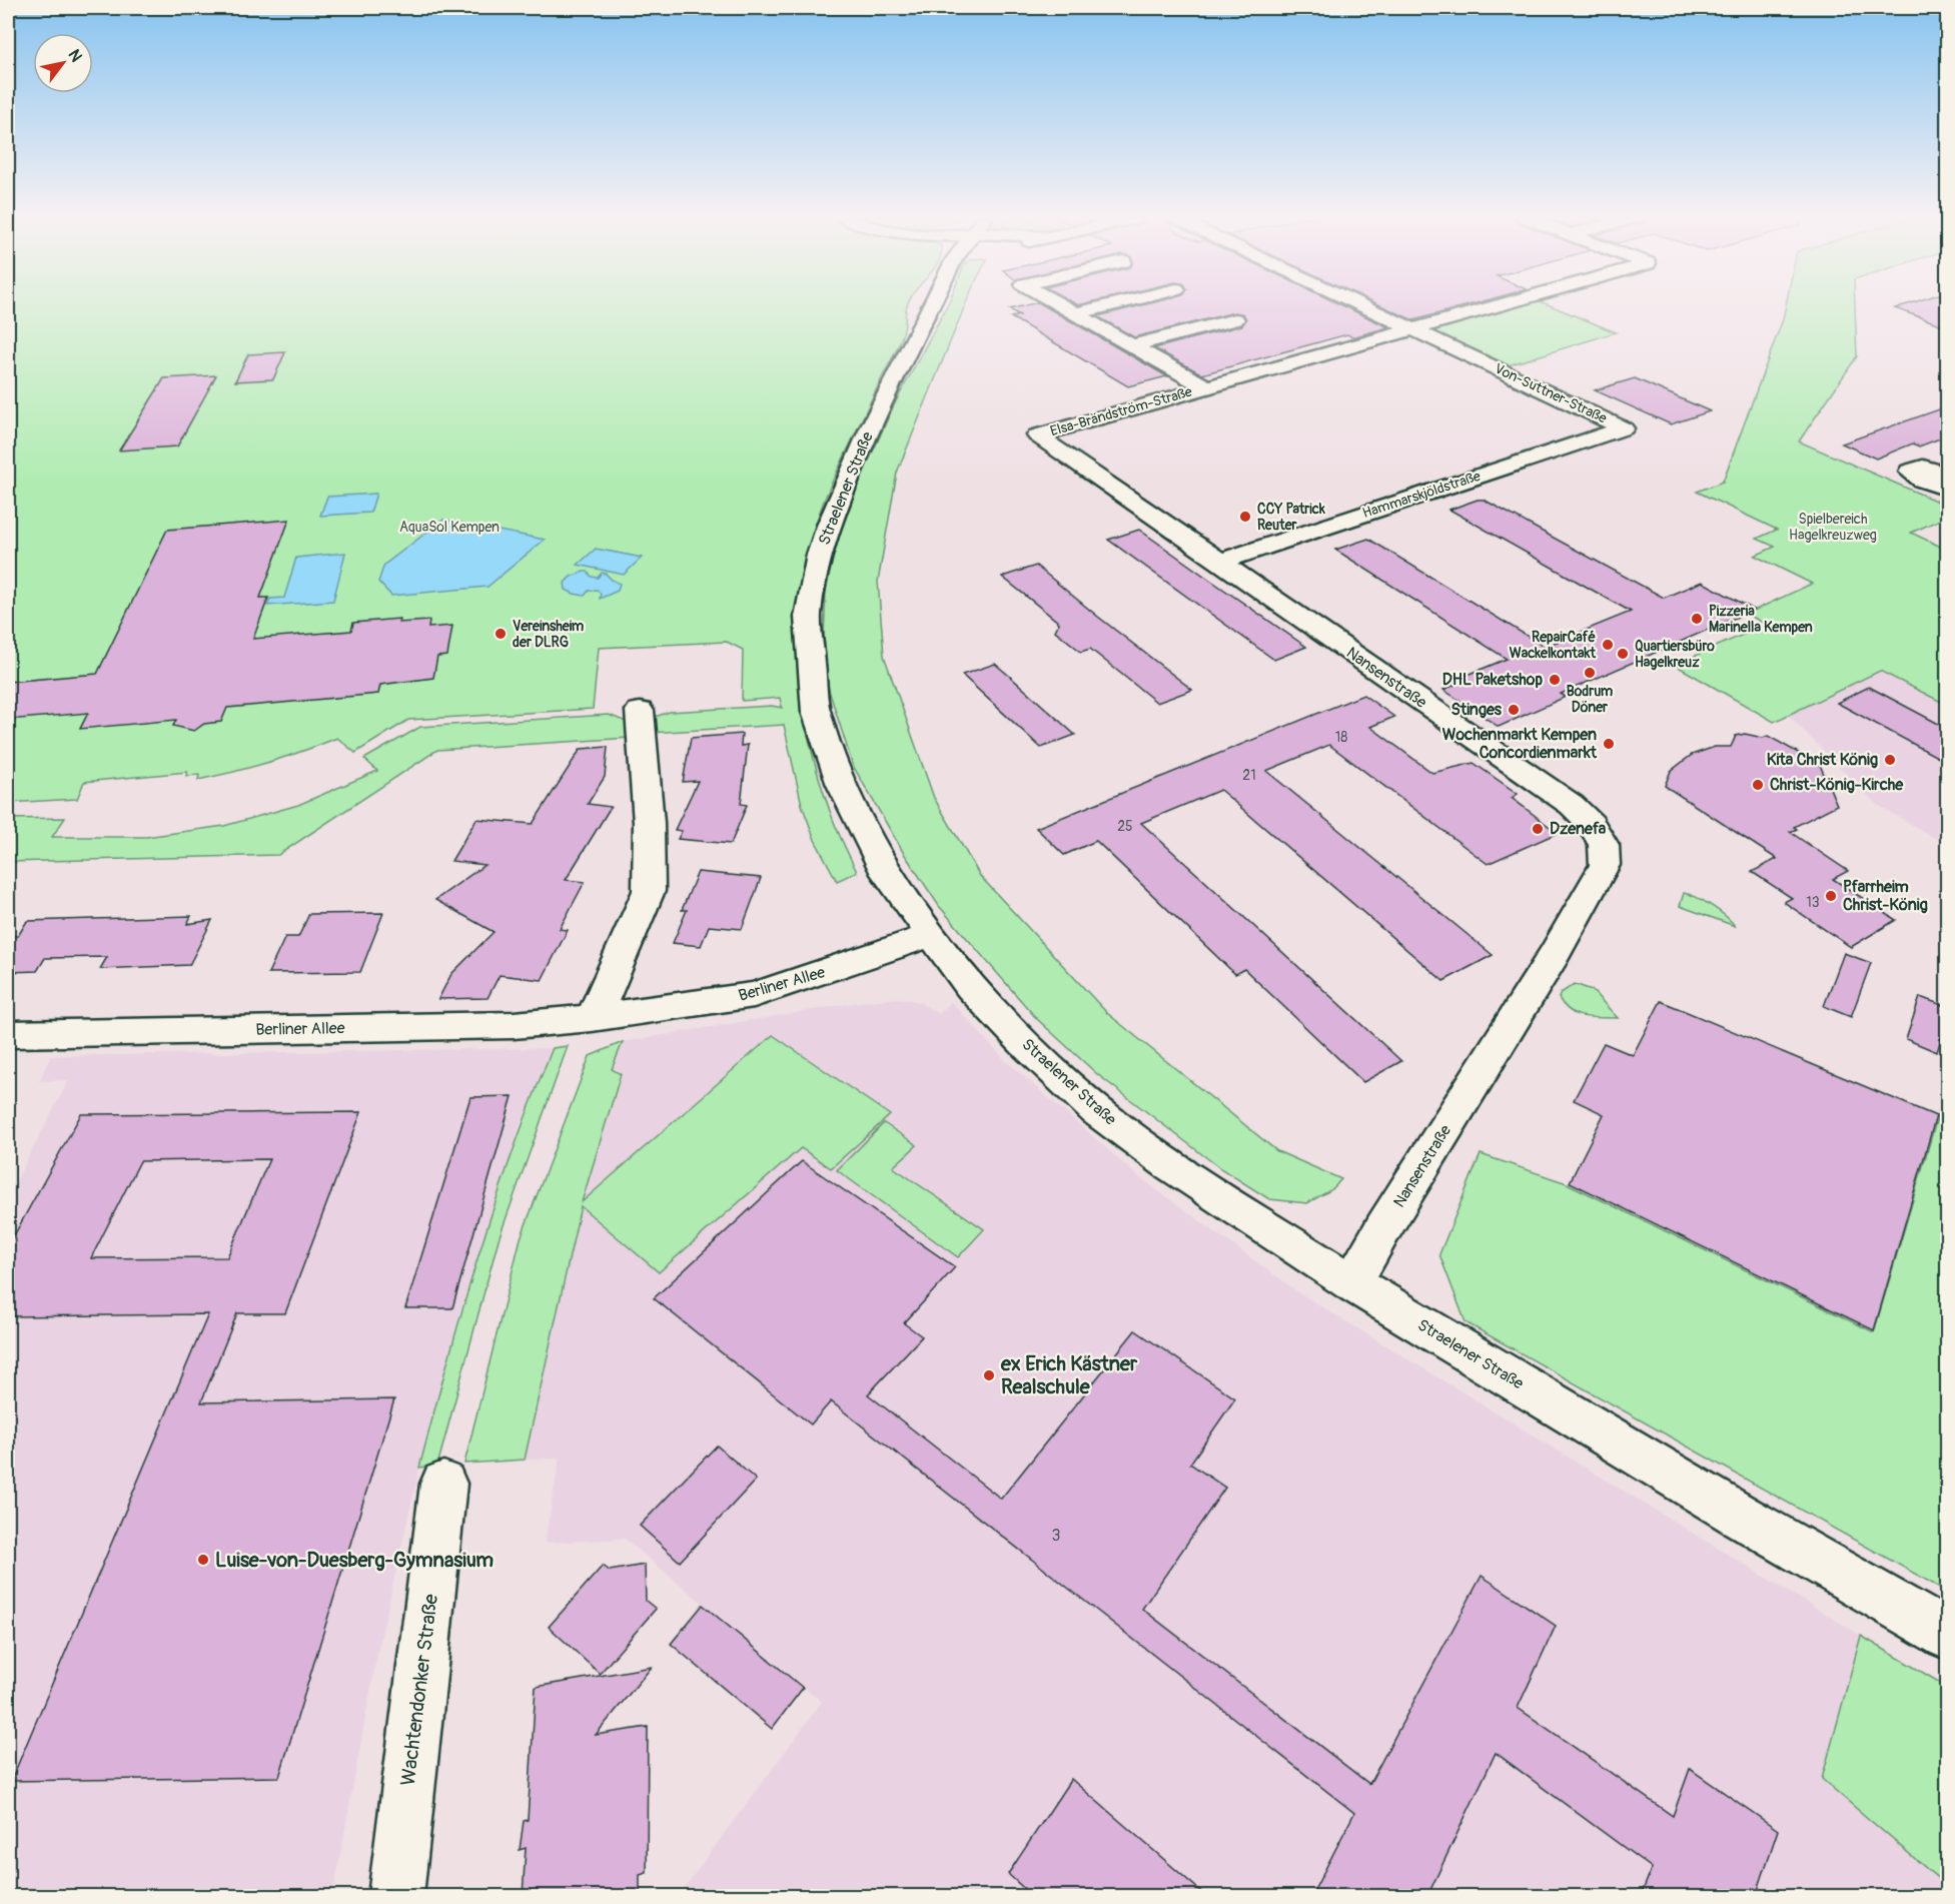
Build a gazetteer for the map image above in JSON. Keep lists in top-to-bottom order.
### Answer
{
  "streets": {
    "street": [
      "Von-Suttner-Straße",
      "Elsa-Brändström-Straße",
      "Straelener Straße",
      "Hammarskjöldstraße",
      "Nansenstraße",
      "Berliner Allee",
      "Wachtendonker Straße"
    ]
  },
  "crossings": [
    ["Von-Suttner-Straße", "Elsa-Brändström-Straße"],
    ["Von-Suttner-Straße", "Hammarskjöldstraße"],
    ["Elsa-Brändström-Straße", "Nansenstraße"],
    ["Straelener Straße", "Nansenstraße"],
    ["Straelener Straße", "Berliner Allee"],
    ["Hammarskjöldstraße", "Nansenstraße"]
  ],
  "parks": ["Spielbereich Hagelkreuzweg", "AquaSol Kempen"],
  "places": [
    "CCY Patrick Reuter",
    "Pizzeria Marinella Kempen",
    "Vereinsheim der DLRG",
    "RepairCafé Wackelkontakt",
    "Quartiersbüro Hagelkreuz",
    "Bodrum Döner",
    "DHL Paketshop",
    "Stinges",
    "Wochenmarkt Kempen Concordienmarkt",
    "Kita Christ König",
    "Christ-König-Kirche",
    "Dzenefa",
    "Pfarrheim Christ-König",
    "ex Erich Kästner Realschule",
    "Luise-von-Duesberg-Gymnasium"
  ],
  "house_numbers": [
    "18",
    "21",
    "25",
    "13",
    "3"
  ],
  "north": "top right"
}
